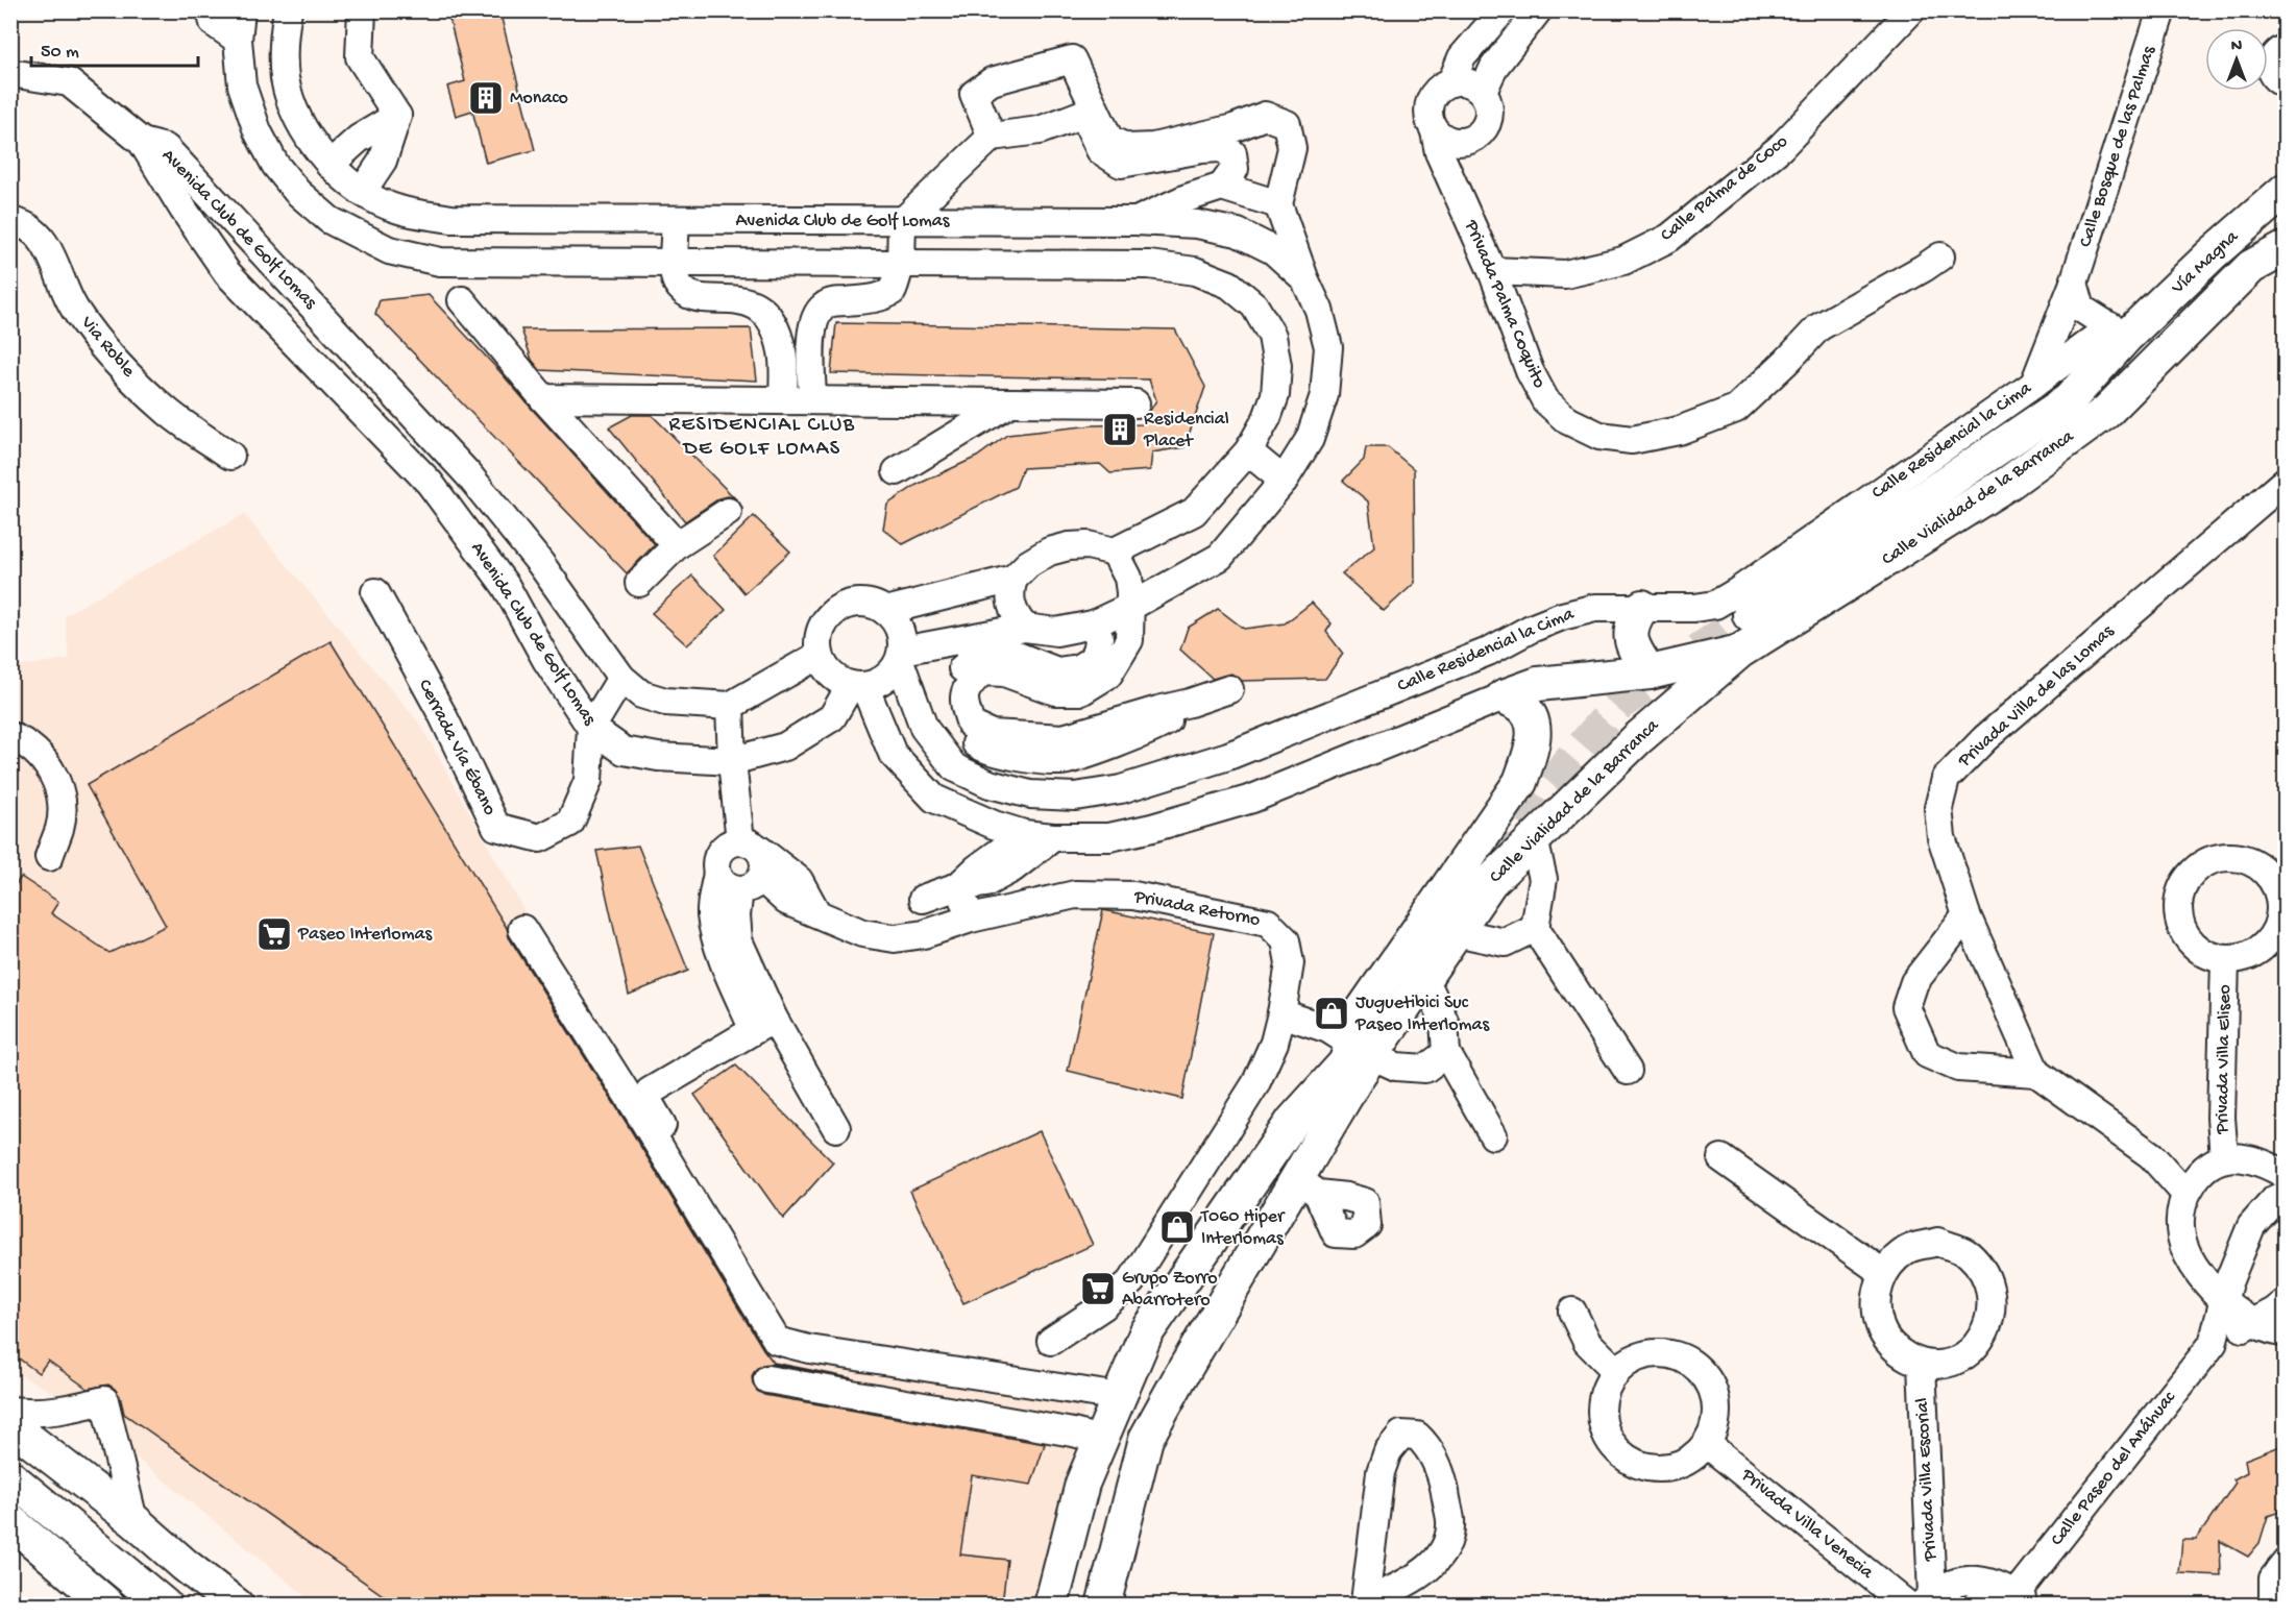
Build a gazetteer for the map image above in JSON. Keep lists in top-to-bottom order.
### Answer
{
  "streets": {
    "main road": ["Vía Magna", "Calle Vialidad de la Barranca"],
    "street": [
      "Calle Bosque de las Palmas",
      "Calle Palma de Coco",
      "Avenida Club de Golf Lomas",
      "Privada Palma Coquito",
      "Via Roble",
      "Calle Residencial la Cima",
      "Privada Villa de las Lomas",
      "Cerrada Vía Ébano",
      "Privada Retorno",
      "Privada Villa Eliseo",
      "Calle Paseo del Anáhuac",
      "Privada Villa Escorial",
      "Privada Villa Venecia"
    ]
  },
  "crossings": [
    ["Calle Bosque de las Palmas", "Calle Residencial la Cima"],
    ["Calle Palma de Coco", "Privada Palma Coquito"],
    ["Avenida Club de Golf Lomas", "Calle Residencial la Cima"],
    ["Avenida Club de Golf Lomas", "Cerrada Vía Ébano"],
    ["Vía Magna", "Calle Residencial la Cima"],
    ["Vía Magna", "Calle Vialidad de la Barranca"],
    ["Calle Residencial la Cima", "Calle Vialidad de la Barranca"]
  ],
  "districts": ["RESIDENCIAL CLUB DE GOLF LOMAS"],
  "places": {
    "building": ["Monaco", "Residencial Placet"],
    "supermarket": ["Paseo Interlomas", "Grupo Zorro Abarrotero"],
    "shop": ["Juguetibici Suc Paseo Interlomas", "T060 Hiper Interlomas"]
  },
  "scale_bar": "50 m",
  "north": "top"
}
